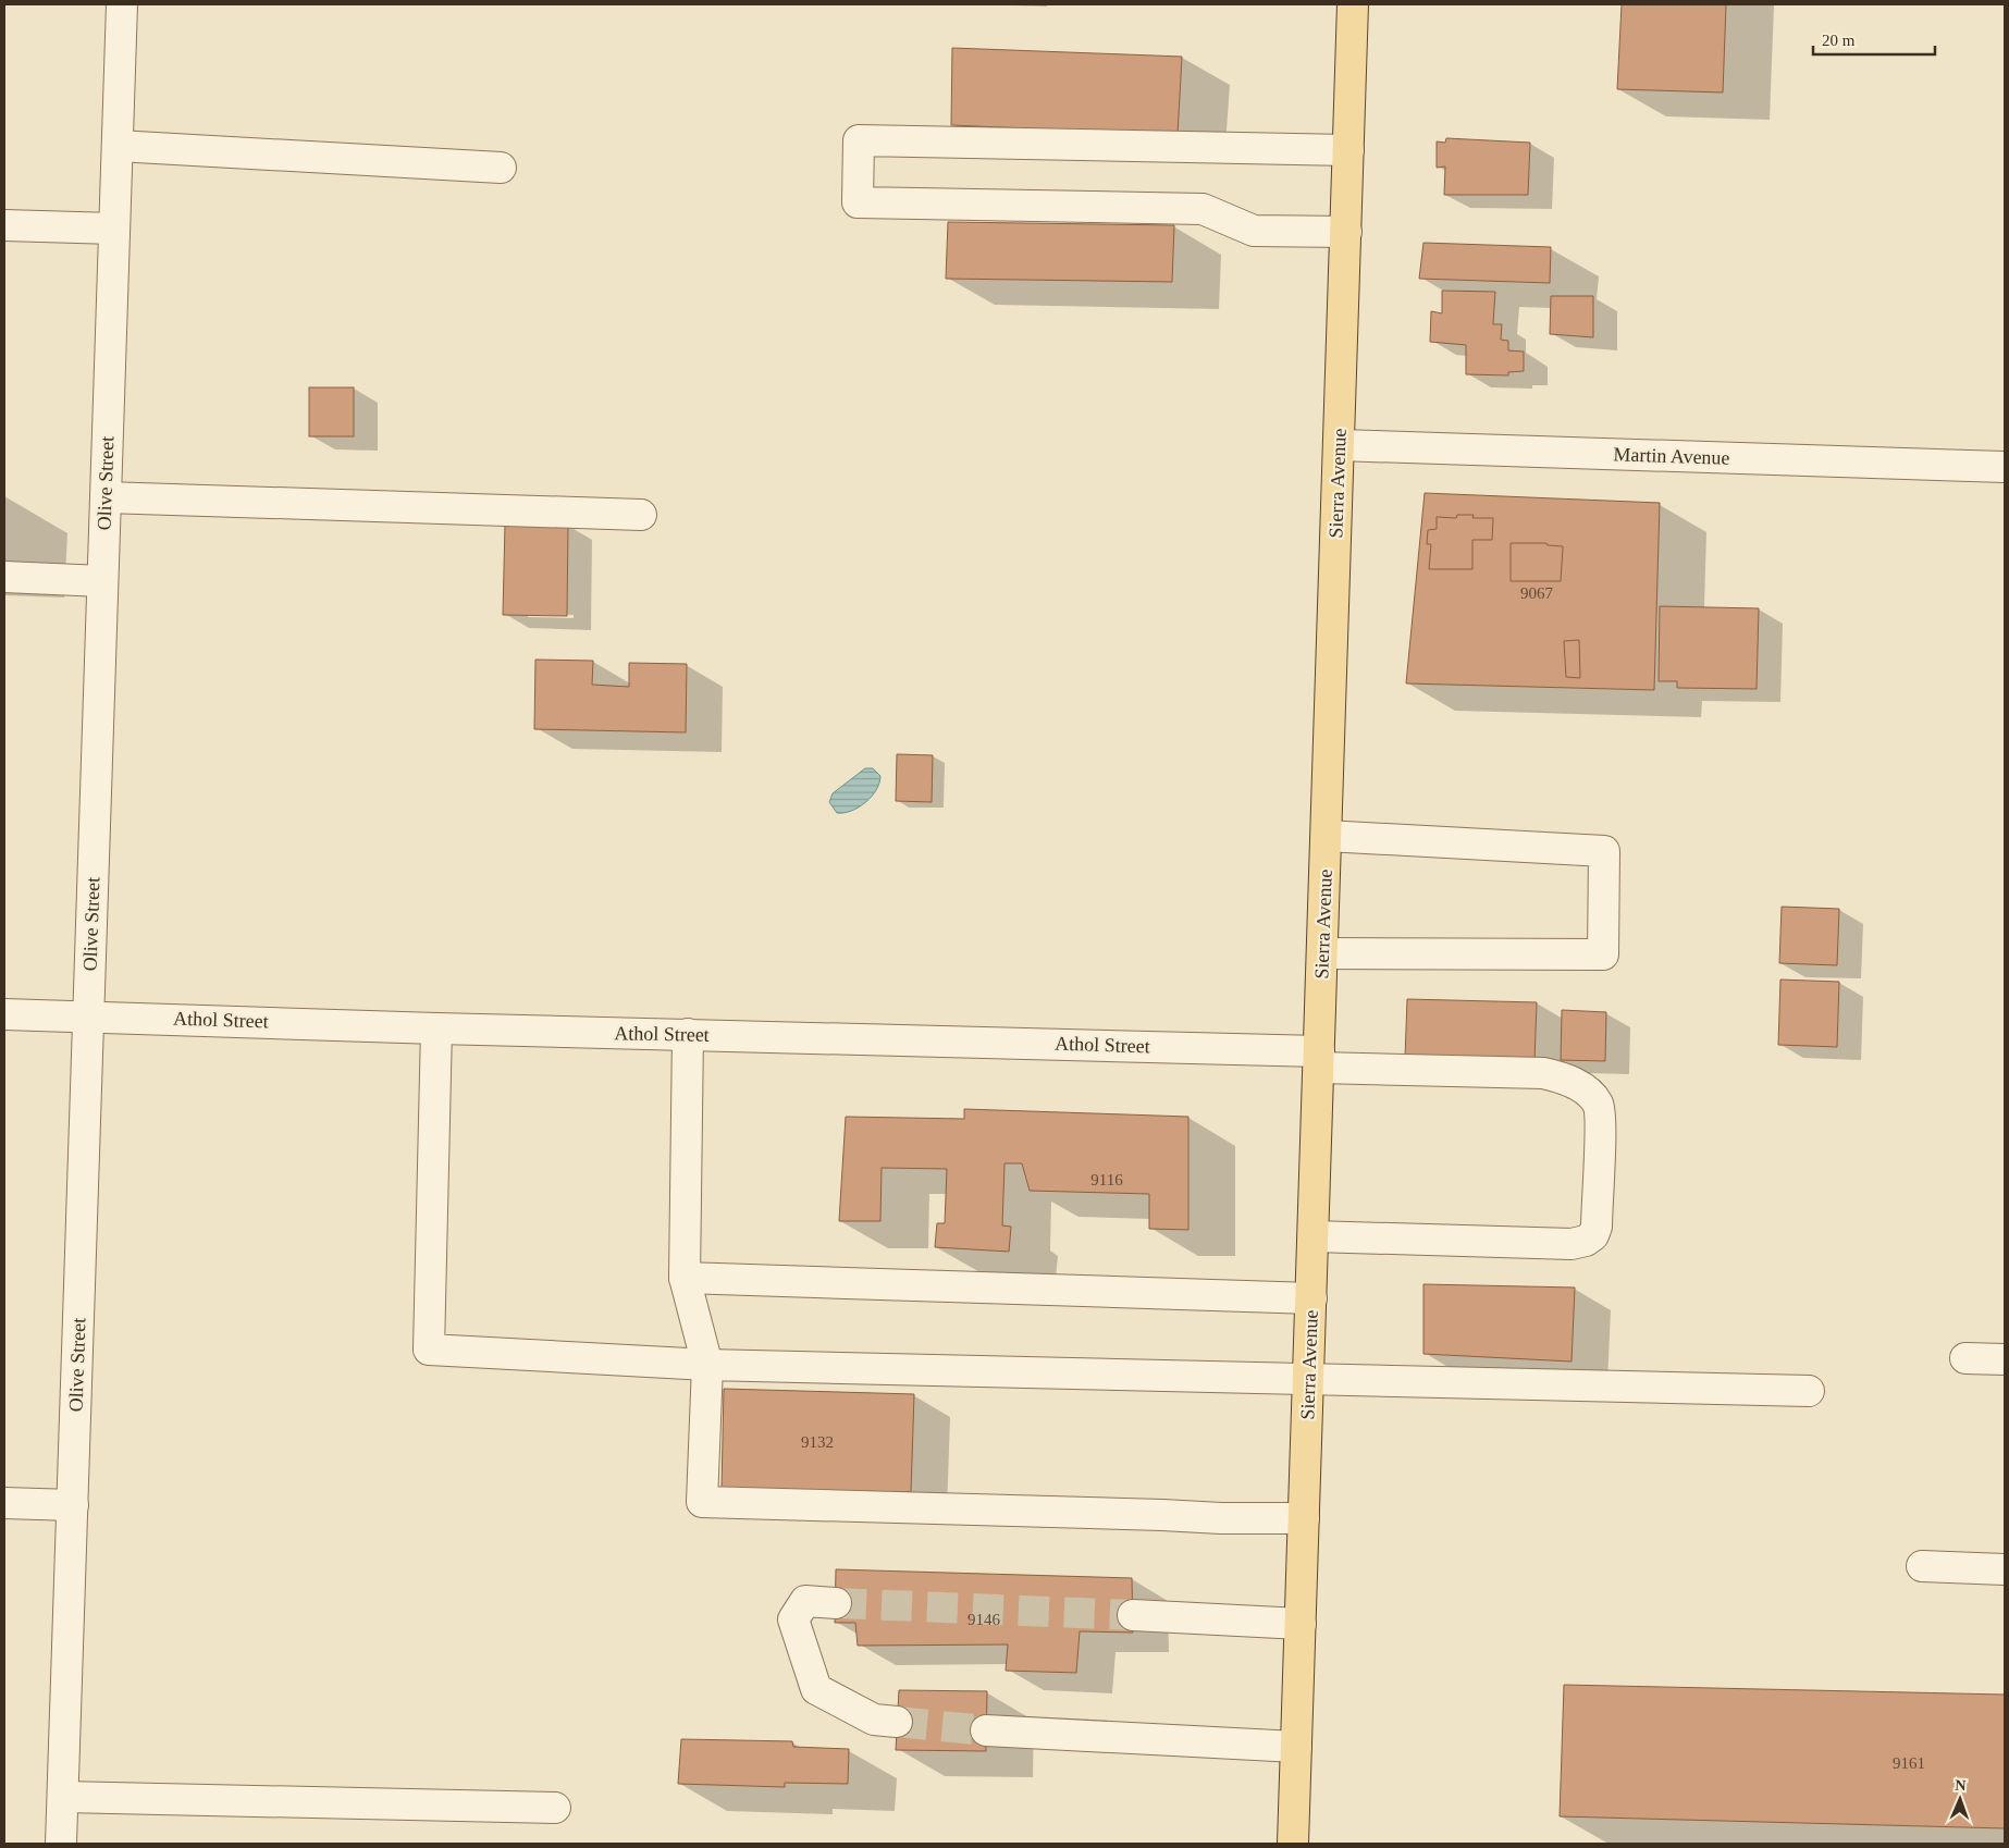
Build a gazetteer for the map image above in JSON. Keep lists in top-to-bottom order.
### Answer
{
  "streets": {
    "main road": ["Sierra Avenue"],
    "street": ["Martin Avenue", "Olive Street", "Athol Street"]
  },
  "crossings": [
    ["Martin Avenue", "Sierra Avenue"],
    ["Olive Street", "Athol Street"],
    ["Sierra Avenue", "Athol Street"]
  ],
  "house_numbers": [
    "9067",
    "9116",
    "9132",
    "9146",
    "9161"
  ],
  "scale_bar": "20 m",
  "north": "top"
}
